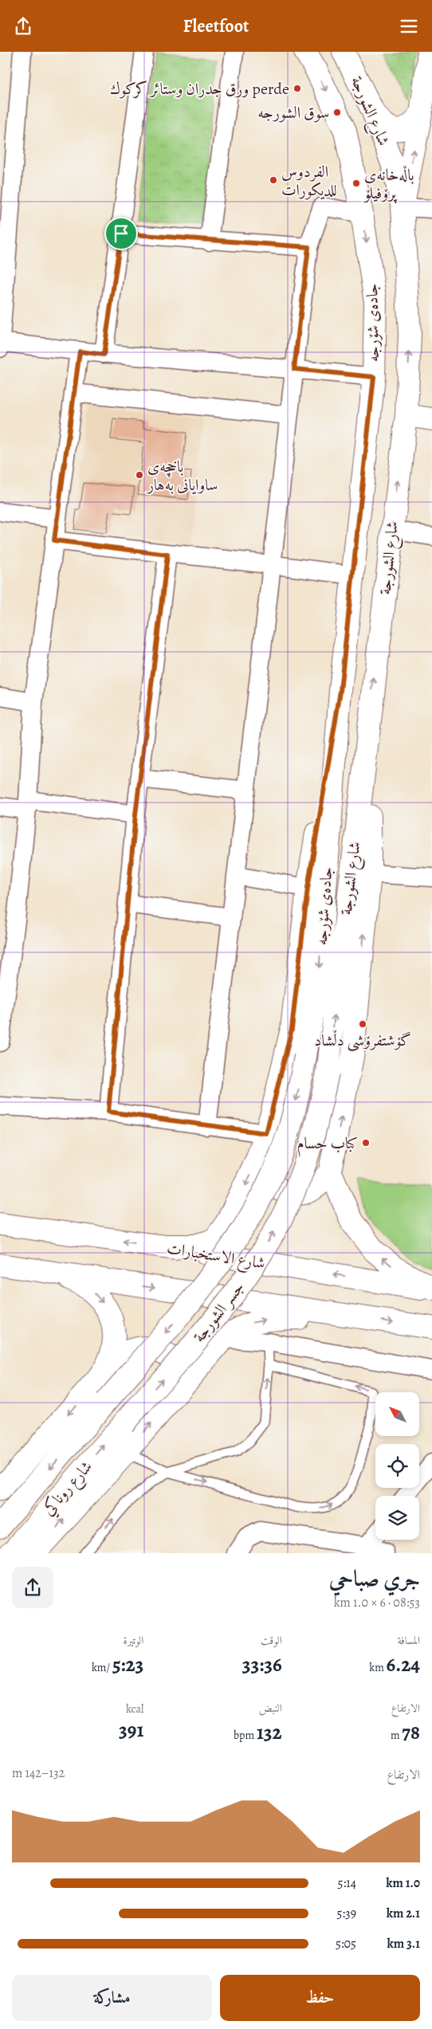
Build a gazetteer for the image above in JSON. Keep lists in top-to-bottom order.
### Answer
{
  "streets": {
    "main road": [
      "شارع الشورجة",
      "جادەی شۆرجە",
      "شارع الاستخبارات",
      "جسر الشورجة",
      "شارع روناكي"
    ]
  },
  "crossings": [
    ["شارع الشورجة", "جسر الشورجة"],
    ["جادەی شۆرجە", "جسر الشورجة"],
    ["جسر الشورجة", "شارع روناكي"]
  ],
  "places": [
    "ورق جدران وستائر كركوك perde",
    "سوق الشورجه",
    "الفردوس للديكورات",
    "باڵەخانەی پرۆفیلۆ",
    "باخچەی ساوایانی بەهار",
    "گۆشتفرۆشی دڵشاد",
    "كباب حسام"
  ],
  "north": "top left",
  "page": {
    "header": "Fleetfoot",
    "heading": ["جري صباحي", "08:53 · 6 × 1.0 km"],
    "stats": [
      ["المسافة", "6.24 km"],
      ["الوقت", "33:36"],
      ["الوتيرة", "5:23 /km"],
      ["الارتفاع", "78 m"],
      ["النبض", "132 bpm"],
      ["kcal", "391"]
    ],
    "chart": ["الارتفاع", "132–142 m"],
    "list": [
      {
        "name": "1.0 km",
        "note": "5:14"
      },
      {
        "name": "2.1 km",
        "note": "5:39"
      },
      {
        "name": "3.1 km",
        "note": "5:05"
      }
    ],
    "buttons": ["حفظ", "مشاركة"]
  }
}
